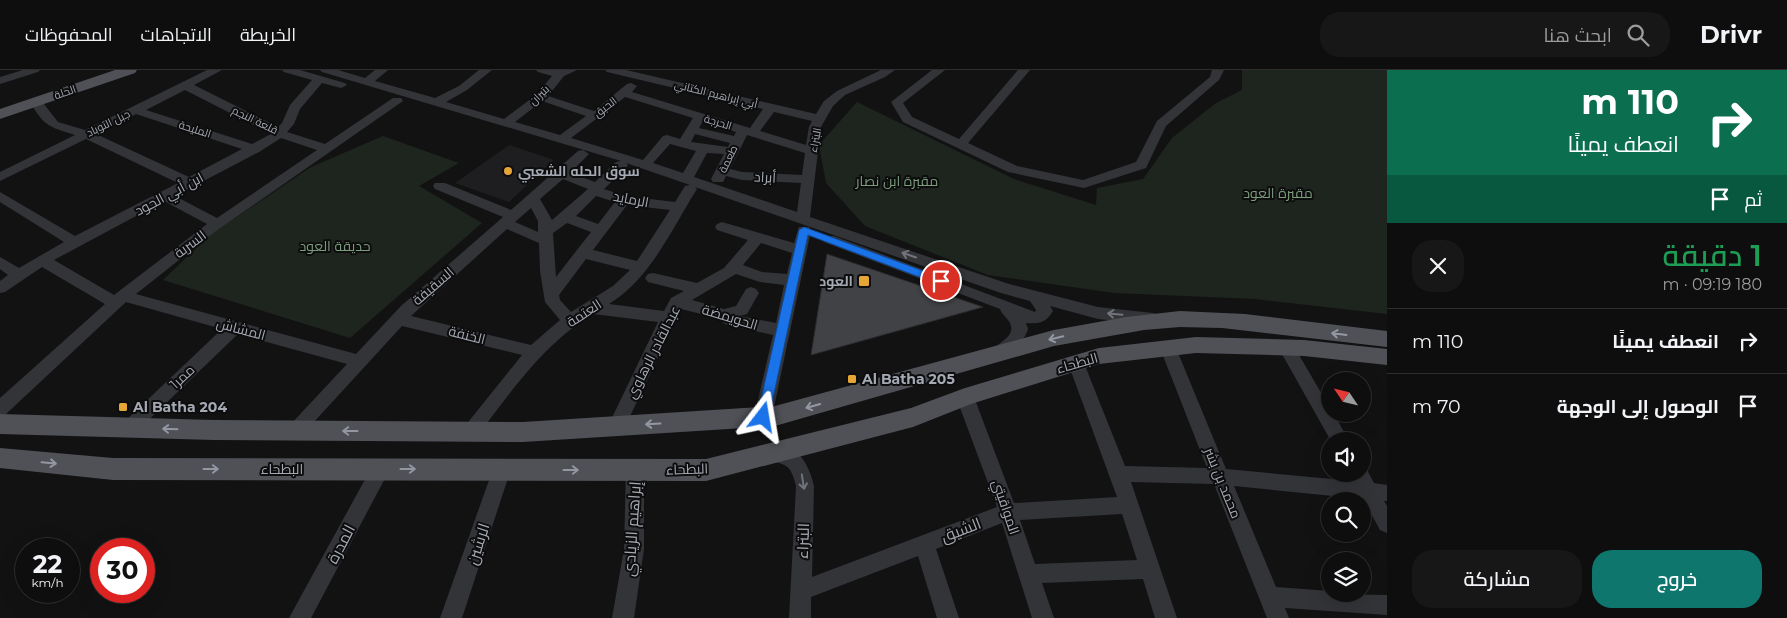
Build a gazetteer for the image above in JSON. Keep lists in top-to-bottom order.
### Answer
{
  "streets": {
    "main road": ["الحلة", "البطحاء"],
    "street": [
      "أبي إبراهيم الكتاني",
      "بتيران",
      "الحبق",
      "قلعة النجم",
      "الحرجة",
      "جبل التوباد",
      "المليحة",
      "البتراء",
      "طعمة",
      "أبراد",
      "ابن أبي الجود",
      "الرمايد",
      "السربة",
      "السقيفة",
      "العتمة",
      "الحويمضة",
      "المشاش",
      "الخنفة",
      "عبدالقادر الرهاوي",
      "ممر1",
      "محمد بن بشر",
      "المواقيتي",
      "إبراهيم الزيادي",
      "الشيق",
      "المدرة",
      "الرشين"
    ]
  },
  "crossings": [
    ["أبي إبراهيم الكتاني", "الحبق"],
    ["أبي إبراهيم الكتاني", "الحرجة"],
    ["أبي إبراهيم الكتاني", "البتراء"],
    ["أبي إبراهيم الكتاني", "طعمة"],
    ["الحبق", "الحرجة"],
    ["قلعة النجم", "جبل التوباد"],
    ["قلعة النجم", "ابن أبي الجود"],
    ["قلعة النجم", "السربة"],
    ["الحرجة", "البتراء"],
    ["الحرجة", "طعمة"],
    ["جبل التوباد", "المليحة"],
    ["المليحة", "ابن أبي الجود"],
    ["البتراء", "أبراد"],
    ["البتراء", "الحويمضة"],
    ["البتراء", "البطحاء"],
    ["البتراء", "الشيق"],
    ["طعمة", "أبراد"],
    ["ابن أبي الجود", "المشاش"],
    ["الرمايد", "السقيفة"],
    ["الرمايد", "العتمة"],
    ["السربة", "المشاش"],
    ["السقيفة", "المشاش"],
    ["السقيفة", "الخنفة"],
    ["السقيفة", "البطحاء"],
    ["العتمة", "الخنفة"],
    ["العتمة", "البطحاء"],
    ["الحويمضة", "عبدالقادر الرهاوي"],
    ["المشاش", "ممر1"],
    ["عبدالقادر الرهاوي", "البطحاء"],
    ["البطحاء", "ممر1"],
    ["البطحاء", "محمد بن بشر"],
    ["البطحاء", "المواقيتي"],
    ["البطحاء", "إبراهيم الزيادي"],
    ["البطحاء", "المدرة"],
    ["البطحاء", "الرشين"],
    ["المواقيتي", "الشيق"]
  ],
  "parks": ["مقبرة ابن نصار", "مقبرة العود", "حديقة العود"],
  "places": {
    "other": ["سوق الحله الشعبي"],
    "transit": ["العود", "Al Batha 205", "Al Batha 204"]
  },
  "north": "top left",
  "page": {
    "header": "Drivr",
    "search": "ابحث هنا",
    "nav": ["الخريطة", "الاتجاهات", "المحفوظات"],
    "turn": ["110 m", "انعطف يمينًا"],
    "then": "ثم",
    "heading": ["1 دقيقة", "180 m · 09:19"],
    "list": [
      {
        "name": "انعطف يمينًا",
        "value": "110 m"
      },
      {
        "name": "الوصول إلى الوجهة",
        "value": "70 m"
      }
    ],
    "speed": "22 km/h",
    "limit": "30",
    "buttons": ["خروج", "مشاركة"]
  }
}
